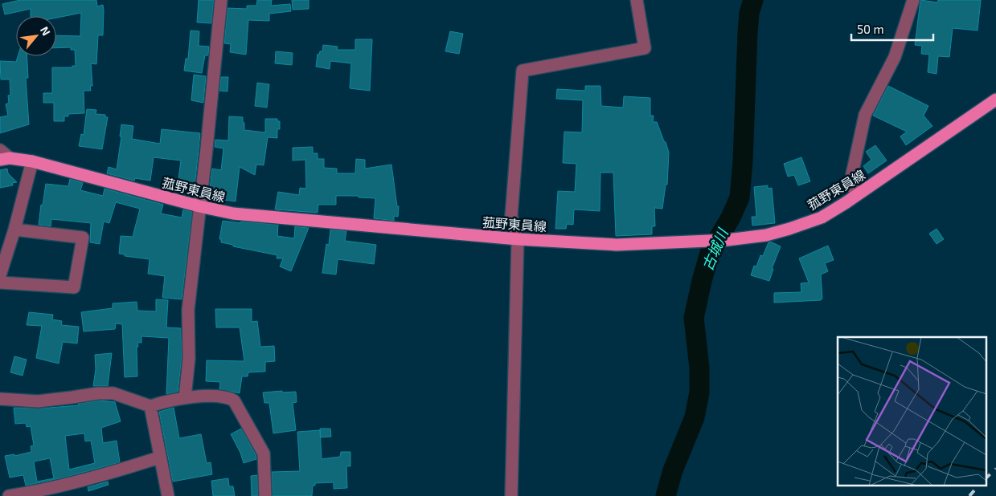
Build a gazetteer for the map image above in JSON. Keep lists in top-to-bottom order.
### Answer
{
  "streets": {
    "main road": ["菰野東員線"]
  },
  "water": ["古城川"],
  "scale_bar": "50 m",
  "north": "top right"
}
